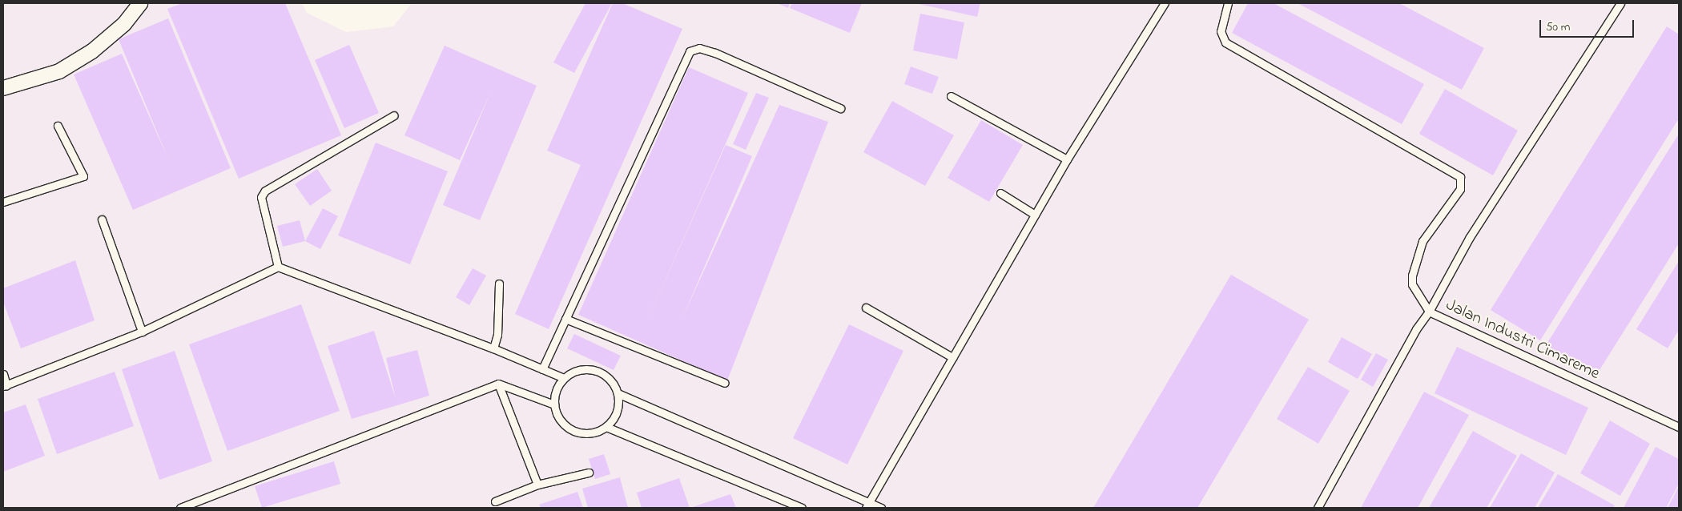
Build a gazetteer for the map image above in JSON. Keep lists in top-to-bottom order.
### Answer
{
  "streets": {
    "lane": ["Jalan Industri Cimareme"]
  },
  "scale_bar": "50 m"
}
